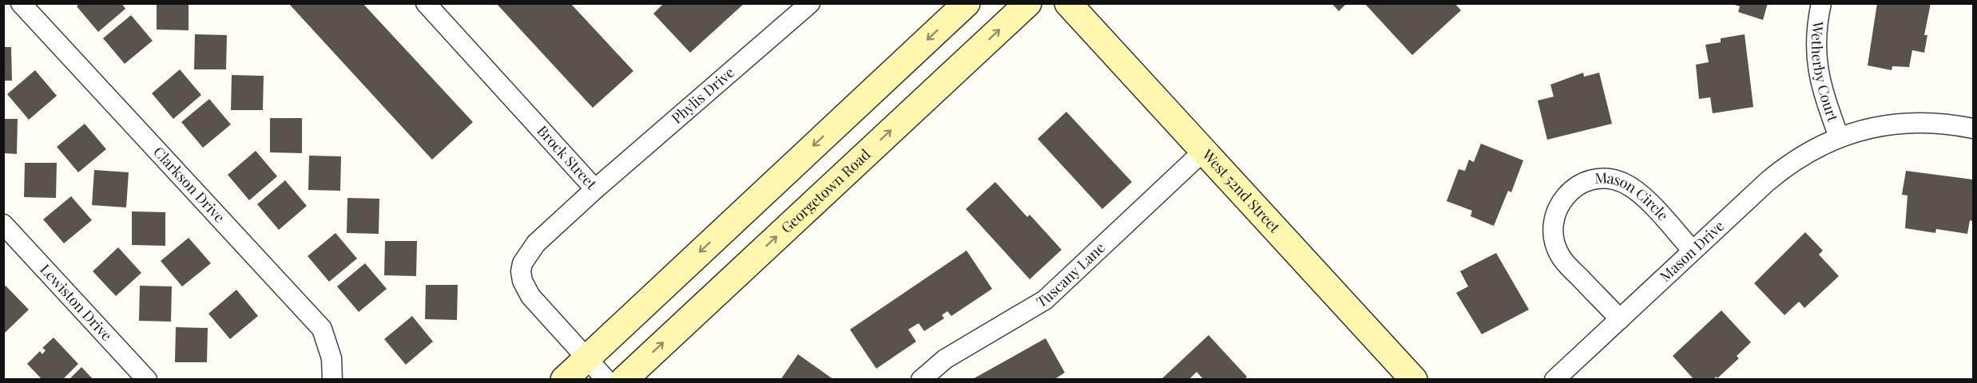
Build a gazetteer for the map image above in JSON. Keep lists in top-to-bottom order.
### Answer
{
  "streets": {
    "main road": ["Georgetown Road", "West 52nd Street"],
    "street": [
      "Wetherby Court",
      "Phylis Drive",
      "Brock Street",
      "Clarkson Drive",
      "Mason Circle",
      "Mason Drive",
      "Tuscany Lane",
      "Lewiston Drive"
    ]
  },
  "crossings": [
    ["Wetherby Court", "Mason Drive"],
    ["Phylis Drive", "Brock Street"],
    ["West 52nd Street", "Tuscany Lane"],
    ["Mason Circle", "Mason Drive"]
  ]
}
